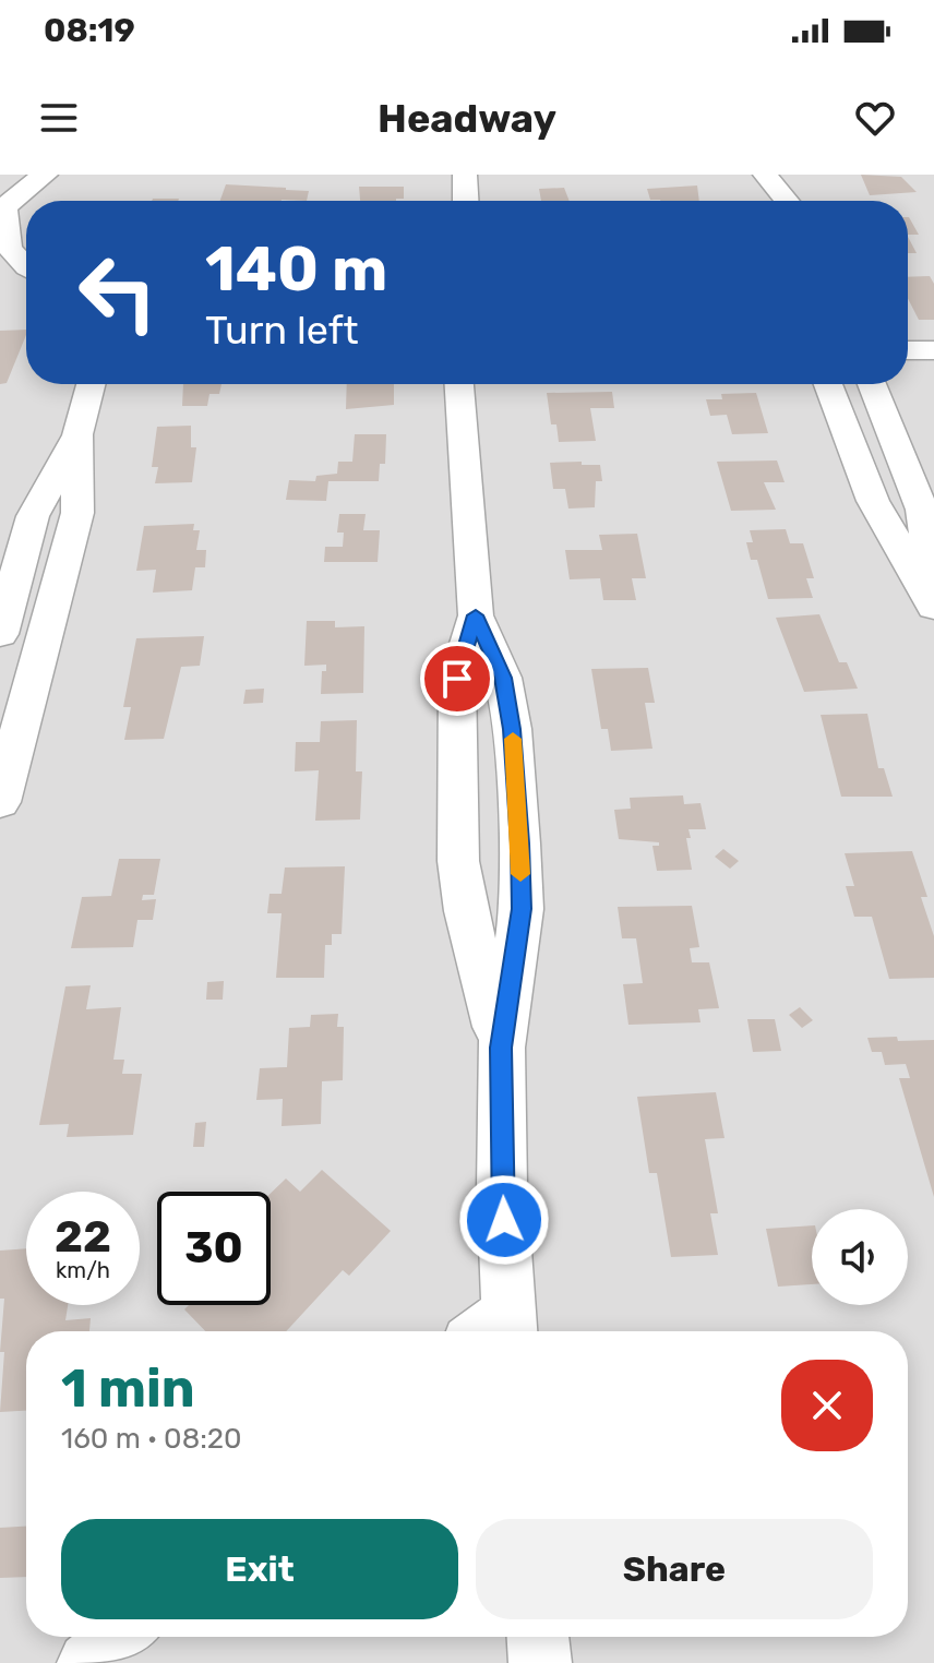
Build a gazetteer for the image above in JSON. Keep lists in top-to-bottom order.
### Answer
{
  "page": {
    "status": "08:19",
    "header": "Headway",
    "turn": ["140 m", "Turn left"],
    "speed": "22 km/h",
    "limit": "30",
    "heading": ["1 min", "160 m · 08:20"],
    "buttons": ["Exit", "Share"]
  }
}
